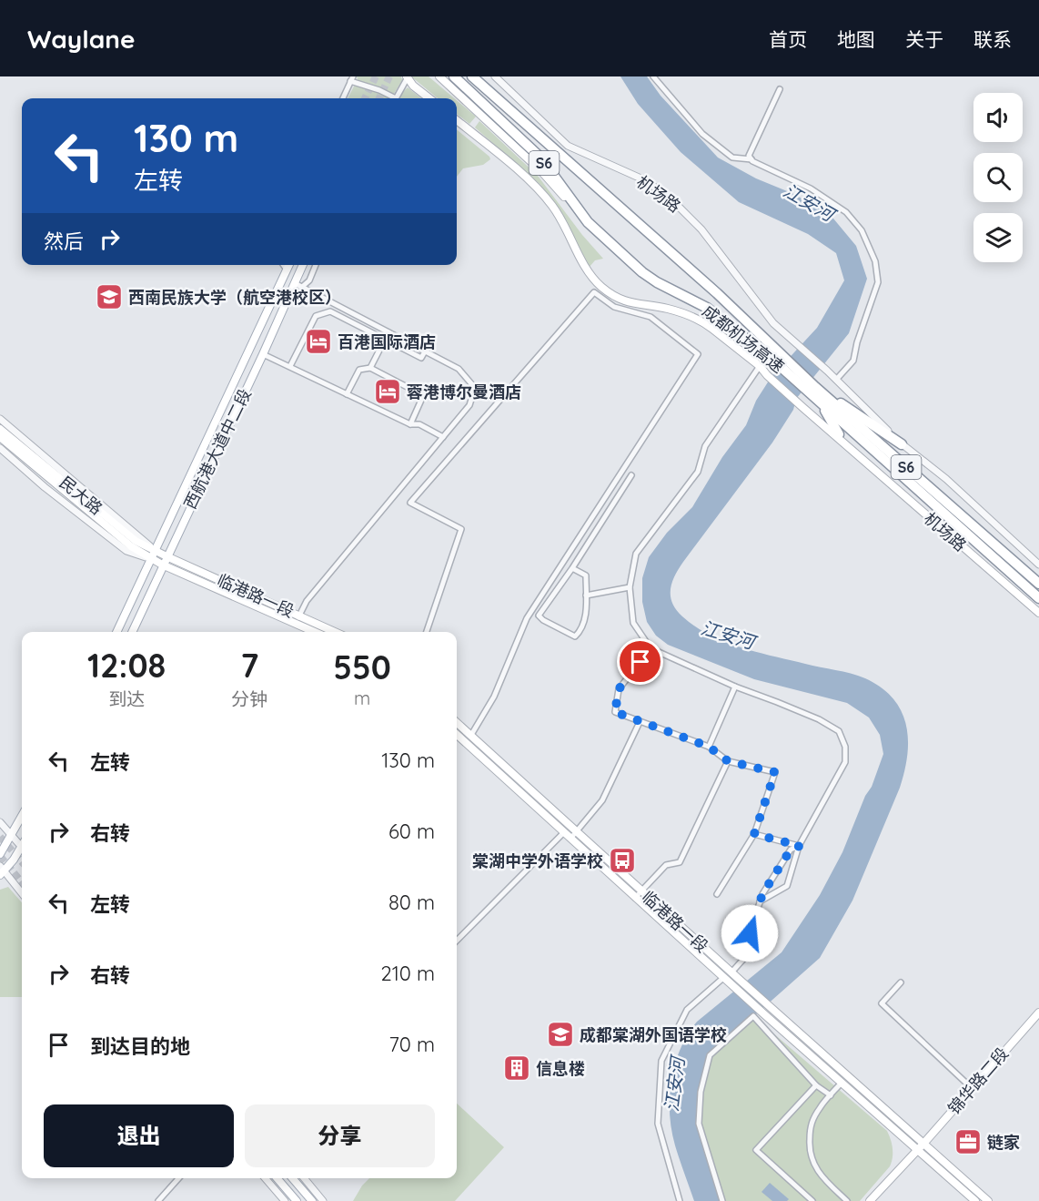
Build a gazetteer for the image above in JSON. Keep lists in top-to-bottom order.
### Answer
{
  "streets": {
    "highway": ["S6", "成都机场高速"],
    "main road": [
      "机场路",
      "西航港大道中二段",
      "民大路",
      "临港路一段",
      "锦华路二段"
    ]
  },
  "crossings": [
    ["西航港大道中二段", "民大路"],
    ["西航港大道中二段", "临港路一段"],
    ["民大路", "临港路一段"],
    ["临港路一段", "锦华路二段"]
  ],
  "water": ["江安河"],
  "places": {
    "school or university": ["西南民族大学（航空港校区）", "成都棠湖外国语学校"],
    "hotel": ["百港国际酒店", "蓉港博尔曼酒店"],
    "bus stop": ["棠湖中学外语学校"],
    "building": ["信息楼"],
    "office": ["链家"]
  },
  "page": {
    "header": "Waylane",
    "nav": [
      "首页",
      "地图",
      "关于",
      "联系"
    ],
    "turn": ["130 m", "左转"],
    "then": "然后",
    "eta": [
      "12:08",
      "到达",
      "7",
      "分钟",
      "550",
      "m"
    ],
    "list": [
      {
        "name": "左转",
        "value": "130 m"
      },
      {
        "name": "右转",
        "value": "60 m"
      },
      {
        "name": "左转",
        "value": "80 m"
      },
      {
        "name": "右转",
        "value": "210 m"
      },
      {
        "name": "到达目的地",
        "value": "70 m"
      }
    ],
    "buttons": ["退出", "分享"]
  }
}
